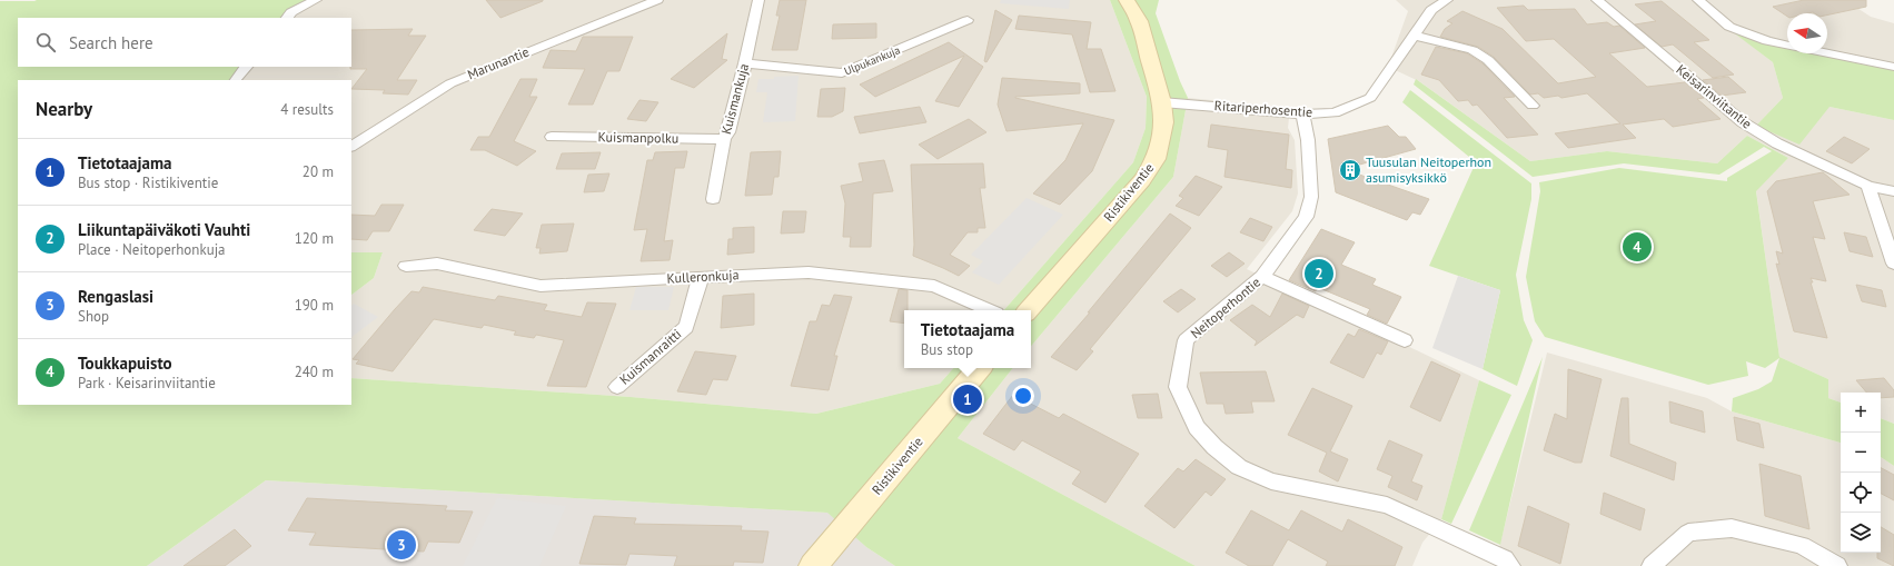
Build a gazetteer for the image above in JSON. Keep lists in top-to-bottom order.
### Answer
{
  "streets": {
    "street": [
      "Ulpukankuja",
      "Marunantie",
      "Keisarinviitantie",
      "Kuismankuja",
      "Ritariperhosentie",
      "Kuismanpolku",
      "Ristikiventie",
      "Kulleronkuja",
      "Neitoperhontie",
      "Kuismanraitti"
    ]
  },
  "crossings": [
    ["Ulpukankuja", "Kuismankuja"],
    ["Kuismankuja", "Kuismanpolku"],
    ["Ritariperhosentie", "Ristikiventie"],
    ["Ritariperhosentie", "Neitoperhontie"],
    ["Kulleronkuja", "Kuismanraitti"]
  ],
  "places": {
    "building": ["Tuusulan Neitoperhon asumisyksikkö"]
  },
  "north": "left",
  "page": {
    "search": "Search here",
    "heading": ["Nearby", "4 results"],
    "list": [
      {
        "mark": "1",
        "name": "Tietotaajama",
        "note": "Bus stop · Ristikiventie",
        "value": "20 m"
      },
      {
        "mark": "2",
        "name": "Liikuntapäiväkoti Vauhti",
        "note": "Place · Neitoperhonkuja",
        "value": "120 m"
      },
      {
        "mark": "3",
        "name": "Rengaslasi",
        "note": "Shop",
        "value": "190 m"
      },
      {
        "mark": "4",
        "name": "Toukkapuisto",
        "note": "Park · Keisarinviitantie",
        "value": "240 m"
      }
    ],
    "pins": [
      "4",
      "2",
      "1",
      "3"
    ],
    "popup": ["Tietotaajama", "Bus stop"],
    "map_buttons": ["+", "−"]
  }
}
